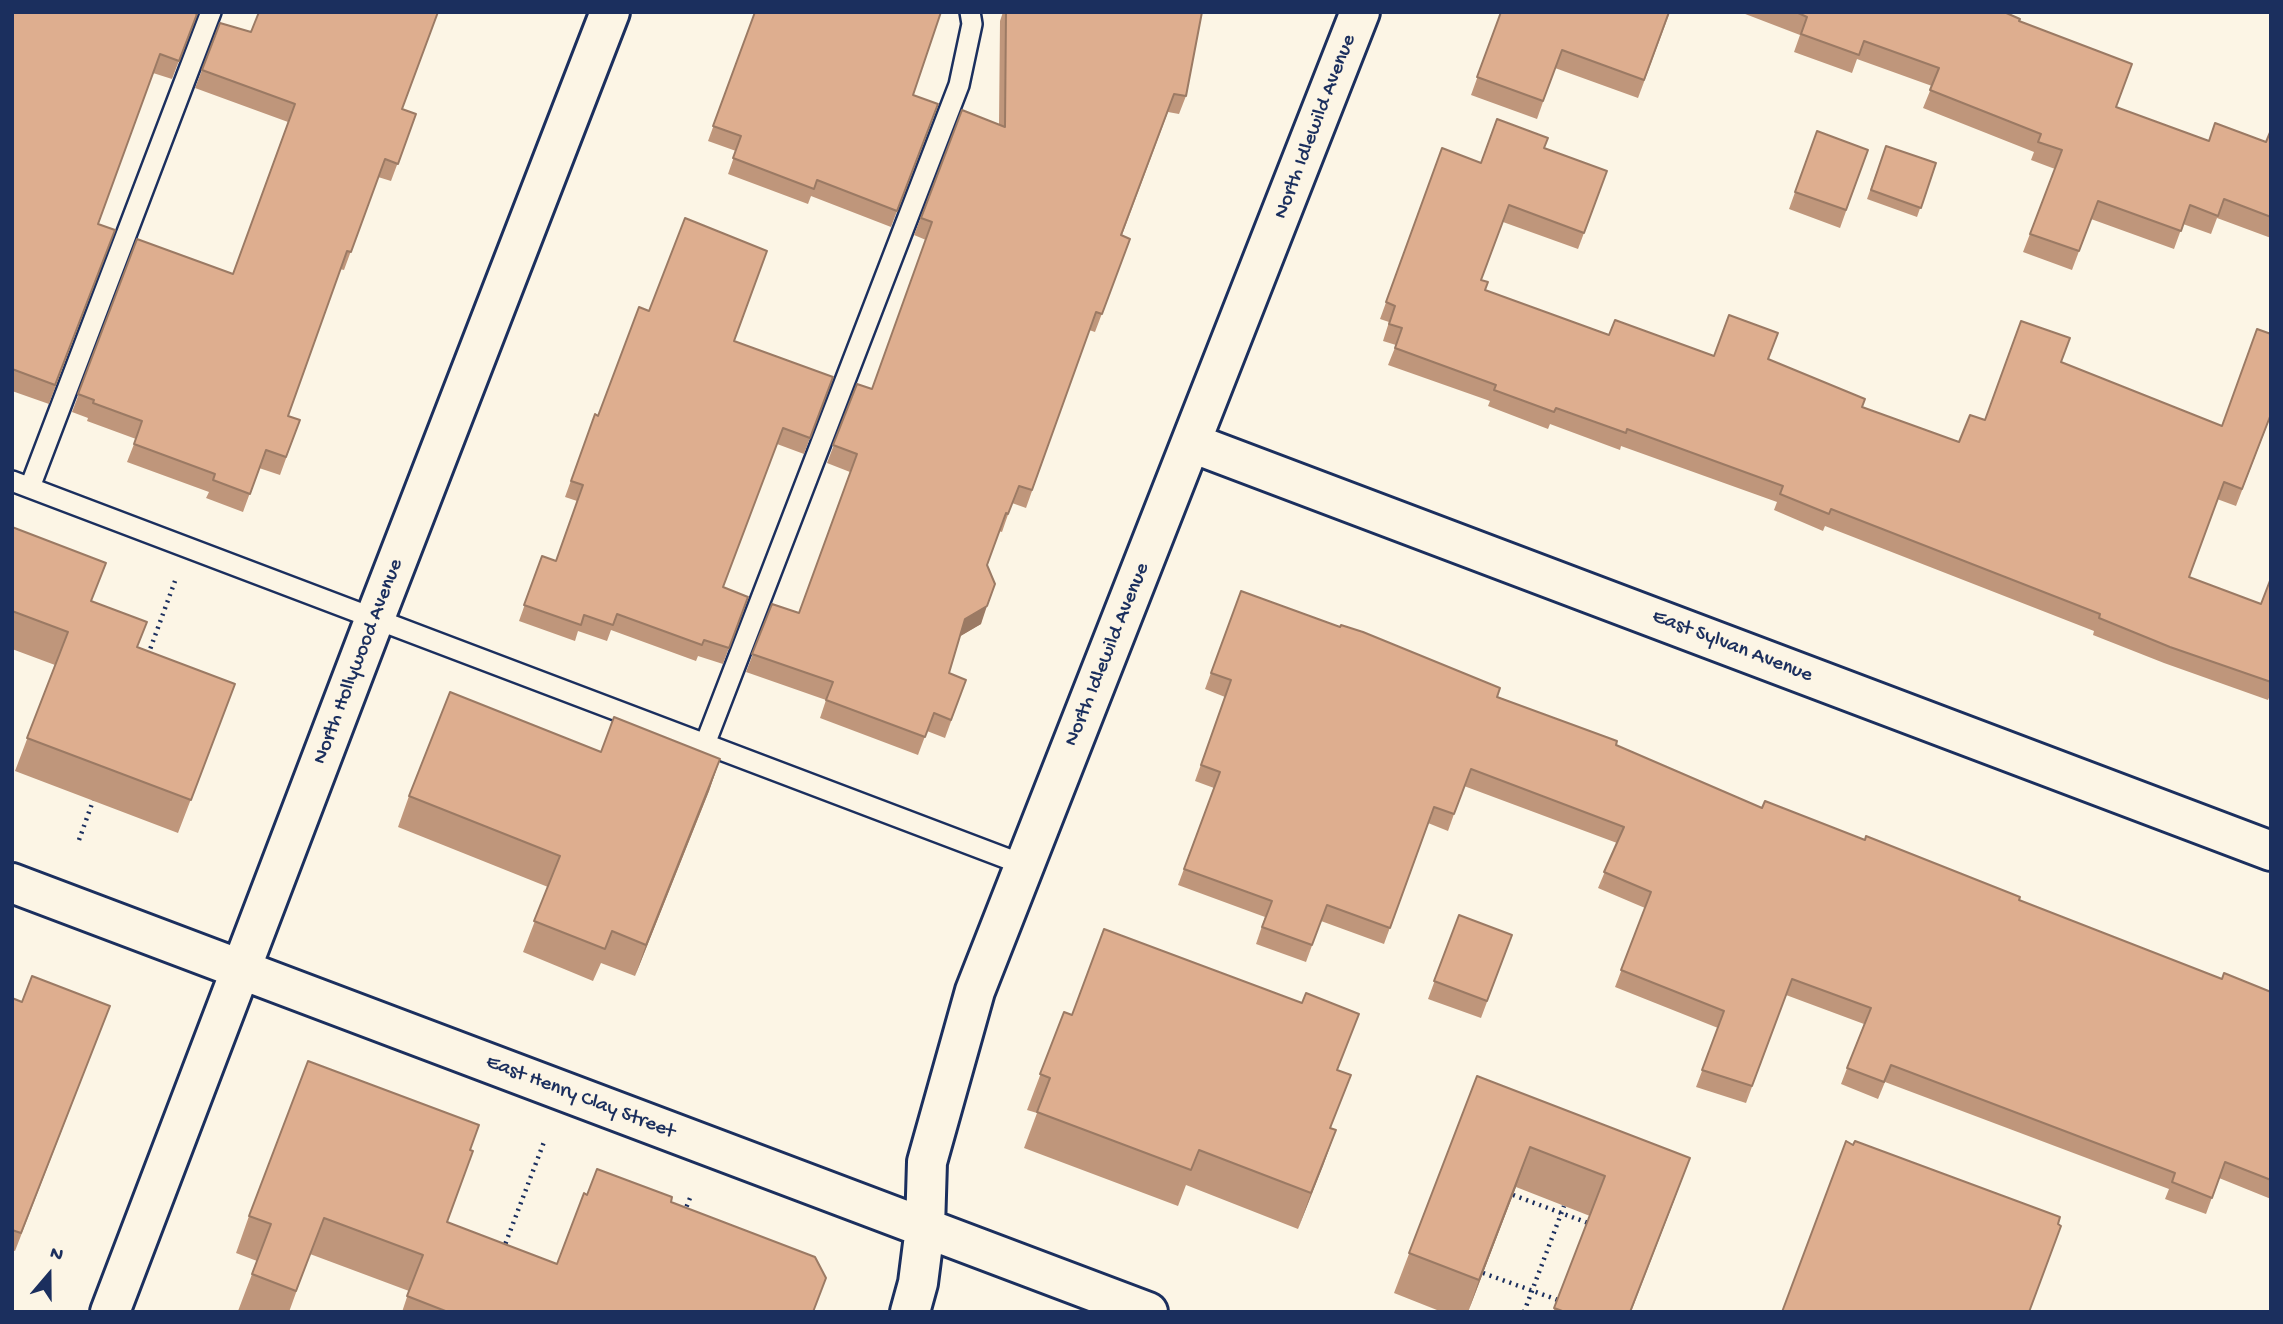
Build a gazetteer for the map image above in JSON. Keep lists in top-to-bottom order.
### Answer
{
  "streets": {
    "street": [
      "North Idlewild Avenue",
      "East Sylvan Avenue",
      "North Hollywood Avenue",
      "East Henry Clay Street"
    ]
  },
  "crossings": [
    ["North Idlewild Avenue", "East Sylvan Avenue"],
    ["North Idlewild Avenue", "East Henry Clay Street"],
    ["North Hollywood Avenue", "East Henry Clay Street"]
  ],
  "north": "top"
}
